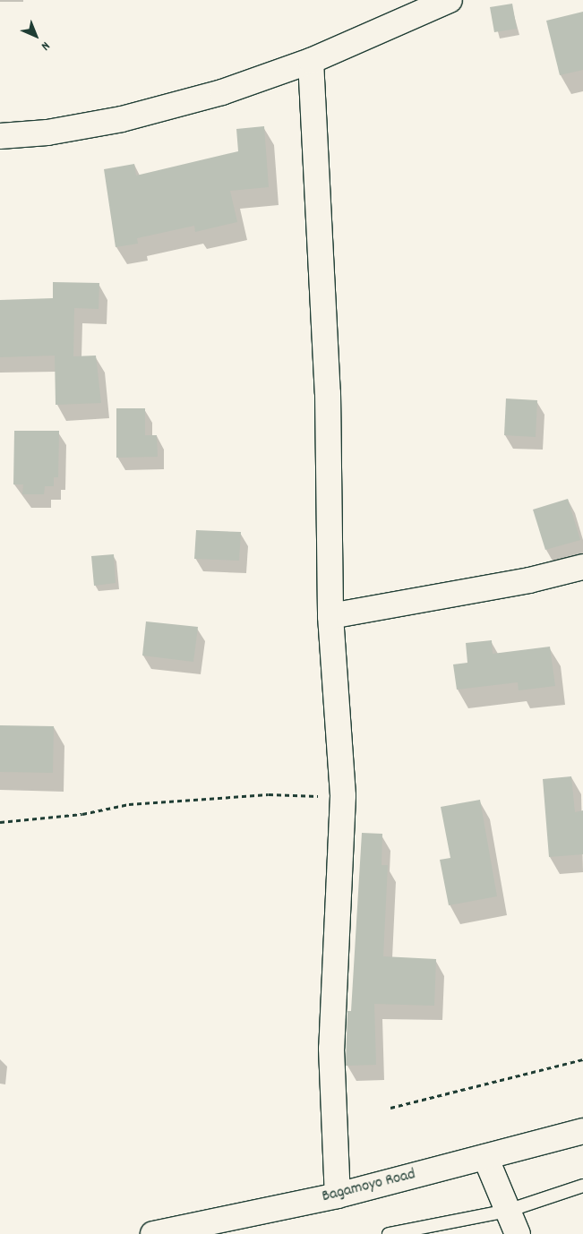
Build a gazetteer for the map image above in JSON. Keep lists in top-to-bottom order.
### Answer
{
  "streets": {
    "main road": ["Bagamoyo Road"]
  },
  "north": "bottom right"
}
